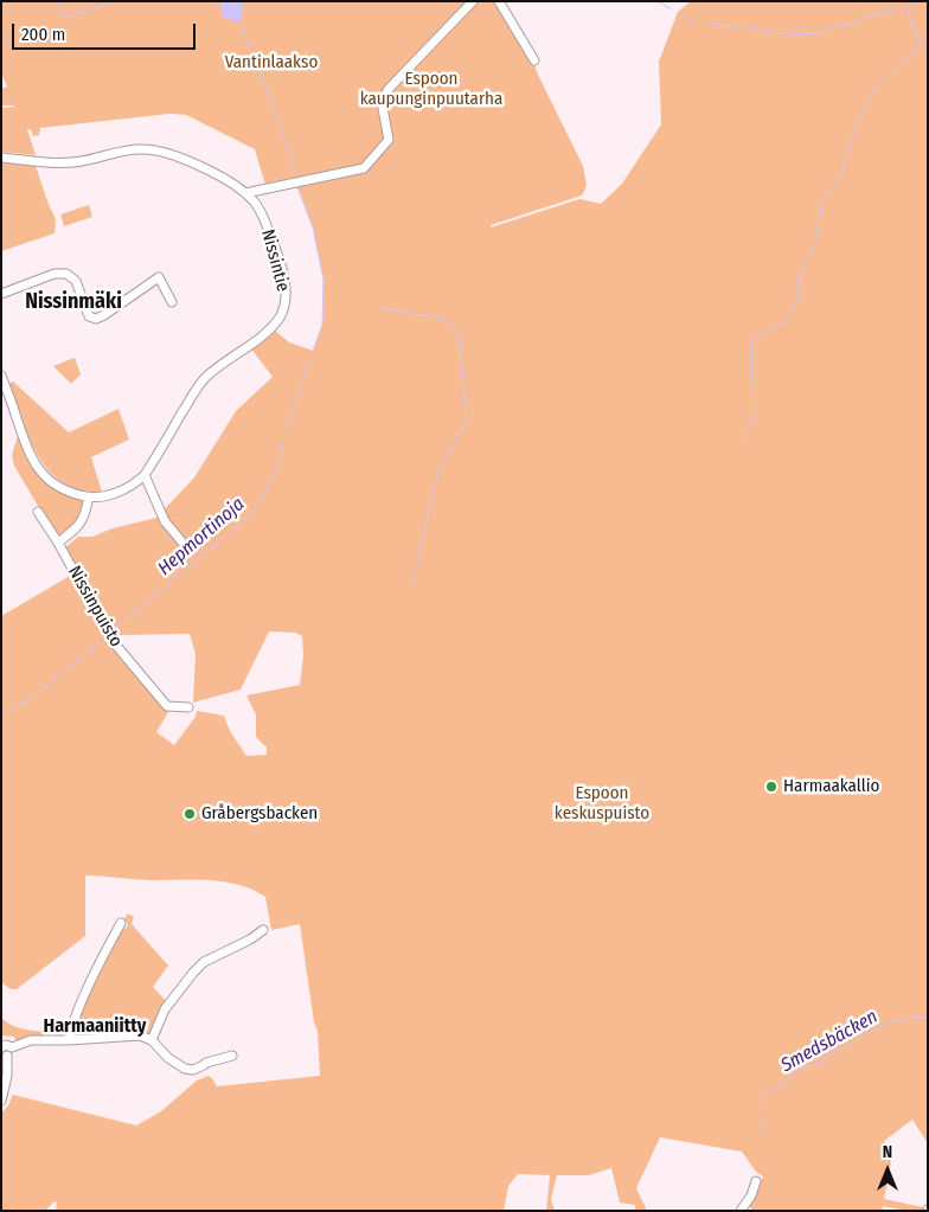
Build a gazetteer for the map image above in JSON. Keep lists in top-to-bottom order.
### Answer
{
  "streets": {
    "street": ["Nissintie", "Nissinpuisto"]
  },
  "districts": ["Nissinmäki", "Harmaaniitty"],
  "water": ["Hepmortinoja", "Smedsbäcken"],
  "parks": ["Vantinlaakso", "Espoon kaupunginpuutarha", "Espoon keskuspuisto"],
  "places": ["Harmaakallio", "Gråbergsbacken"],
  "scale_bar": "200 m",
  "north": "top"
}
